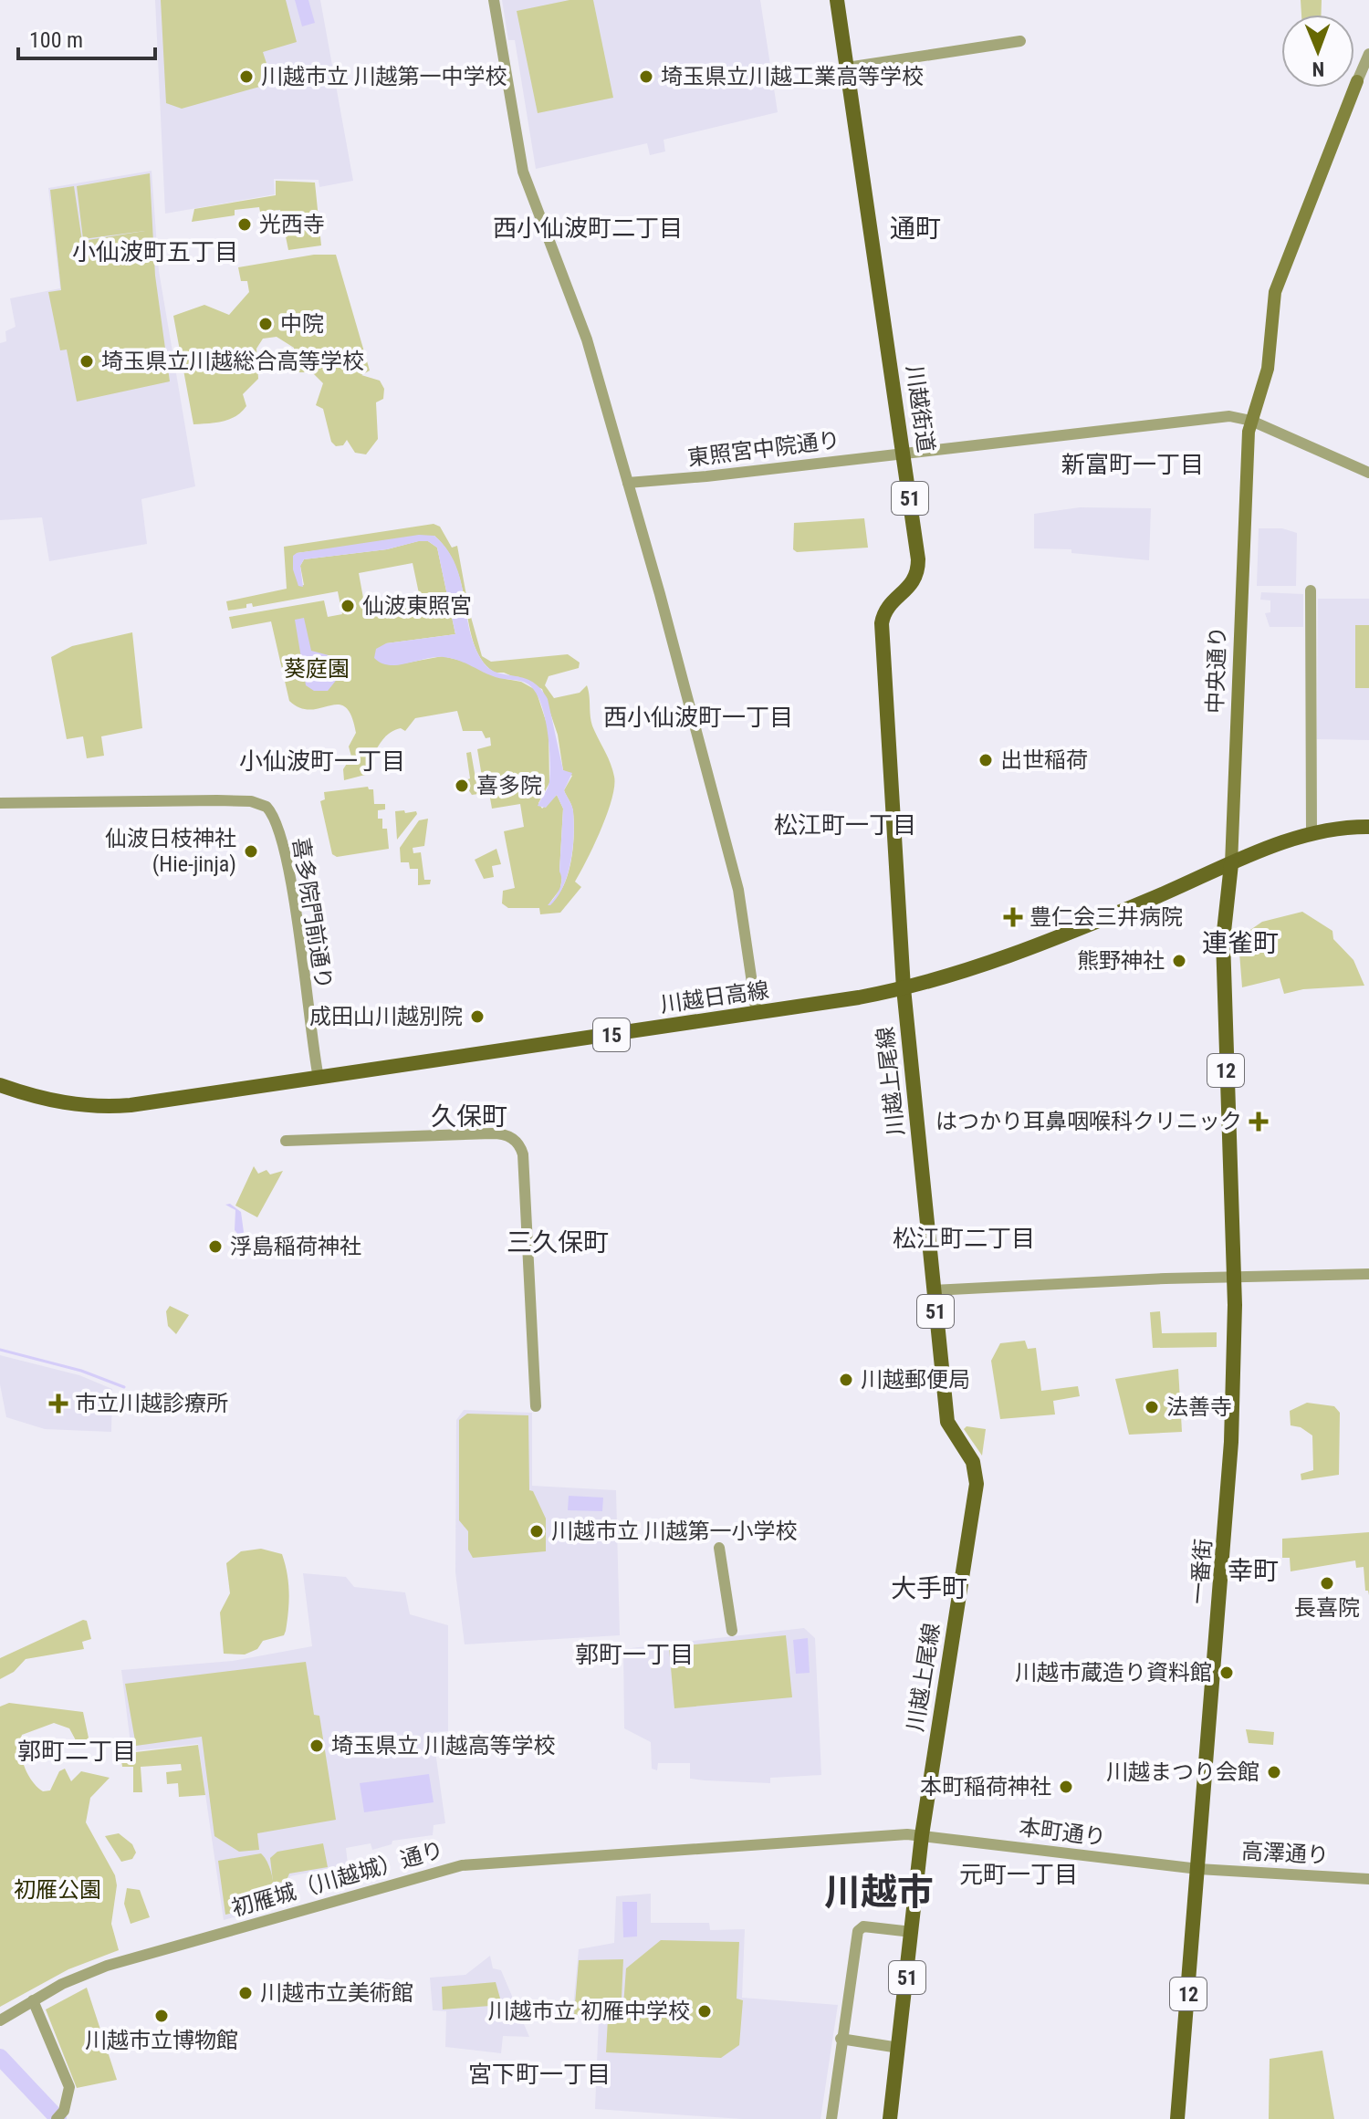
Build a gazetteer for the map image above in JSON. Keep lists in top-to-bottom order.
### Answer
{
  "streets": {
    "main road": [
      "川越街道",
      "51",
      "中央通り",
      "川越日高線",
      "15",
      "12",
      "川越上尾線",
      "一番街"
    ],
    "street": [
      "東照宮中院通り",
      "喜多院門前通り",
      "本町通り",
      "高澤通り",
      "初雁城（川越城）通り"
    ]
  },
  "crossings": [
    ["川越街道", "東照宮中院通り"],
    ["川越街道", "川越日高線"],
    ["川越街道", "川越上尾線"],
    ["東照宮中院通り", "中央通り"],
    ["中央通り", "川越日高線"],
    ["中央通り", "一番街"],
    ["喜多院門前通り", "川越日高線"],
    ["川越日高線", "川越上尾線"],
    ["12", "一番街"],
    ["12", "本町通り"],
    ["12", "高澤通り"],
    ["川越上尾線", "本町通り"],
    ["川越上尾線", "初雁城（川越城）通り"],
    ["一番街", "本町通り"],
    ["一番街", "高澤通り"],
    ["本町通り", "高澤通り"],
    ["本町通り", "初雁城（川越城）通り"]
  ],
  "districts": [
    "西小仙波町二丁目",
    "通町",
    "小仙波町五丁目",
    "新富町一丁目",
    "西小仙波町一丁目",
    "小仙波町一丁目",
    "松江町一丁目",
    "連雀町",
    "久保町",
    "松江町二丁目",
    "三久保町",
    "幸町",
    "大手町",
    "郭町一丁目",
    "郭町二丁目",
    "元町一丁目",
    "川越市",
    "宮下町一丁目"
  ],
  "parks": ["葵庭園", "初雁公園"],
  "places": {
    "other": [
      "川越市立 川越第一中学校",
      "埼玉県立川越工業高等学校",
      "光西寺",
      "中院",
      "埼玉県立川越総合高等学校",
      "仙波東照宮",
      "出世稲荷",
      "喜多院",
      "仙波日枝神社 (Hie-jinja)",
      "熊野神社",
      "成田山川越別院",
      "浮島稲荷神社",
      "川越郵便局",
      "法善寺",
      "川越市立 川越第一小学校",
      "長喜院",
      "川越市蔵造り資料館",
      "埼玉県立 川越高等学校",
      "川越まつり会館",
      "本町稲荷神社",
      "川越市立美術館",
      "川越市立 初雁中学校",
      "川越市立博物館"
    ],
    "health": ["豊仁会三井病院", "はつかり耳鼻咽喉科クリニック", "市立川越診療所"]
  },
  "scale_bar": "100 m",
  "north": "bottom"
}
